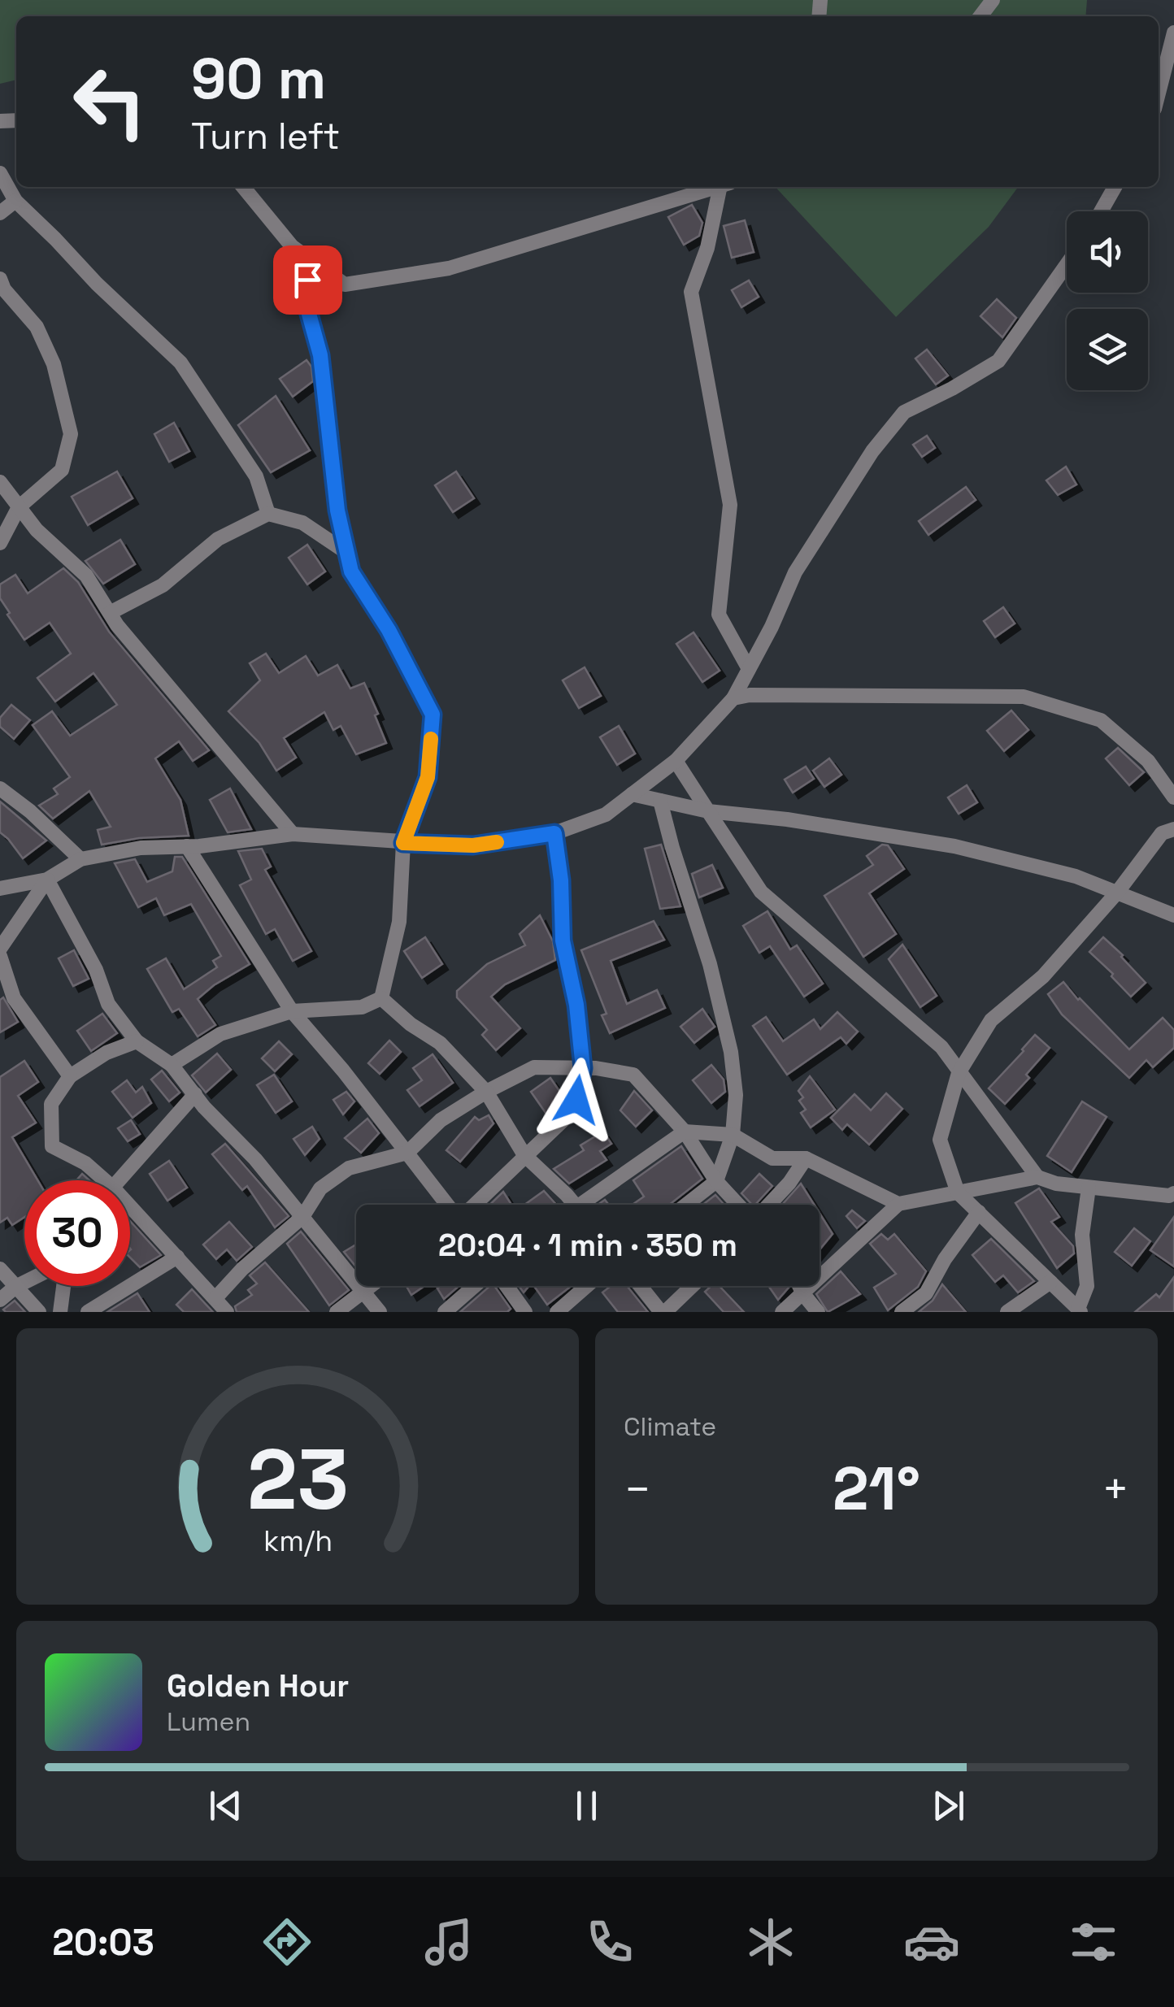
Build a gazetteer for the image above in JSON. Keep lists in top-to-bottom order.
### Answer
{
  "page": {
    "turn": ["90 m", "Turn left"],
    "limit": "30",
    "trip": "20:04 · 1 min · 350 m",
    "tile": "Climate",
    "heat": ["−", "21°", "+"],
    "song": ["Golden Hour", "Lumen"],
    "tabs": "20:03",
    "gauge": ["23", "km/h"]
  }
}
